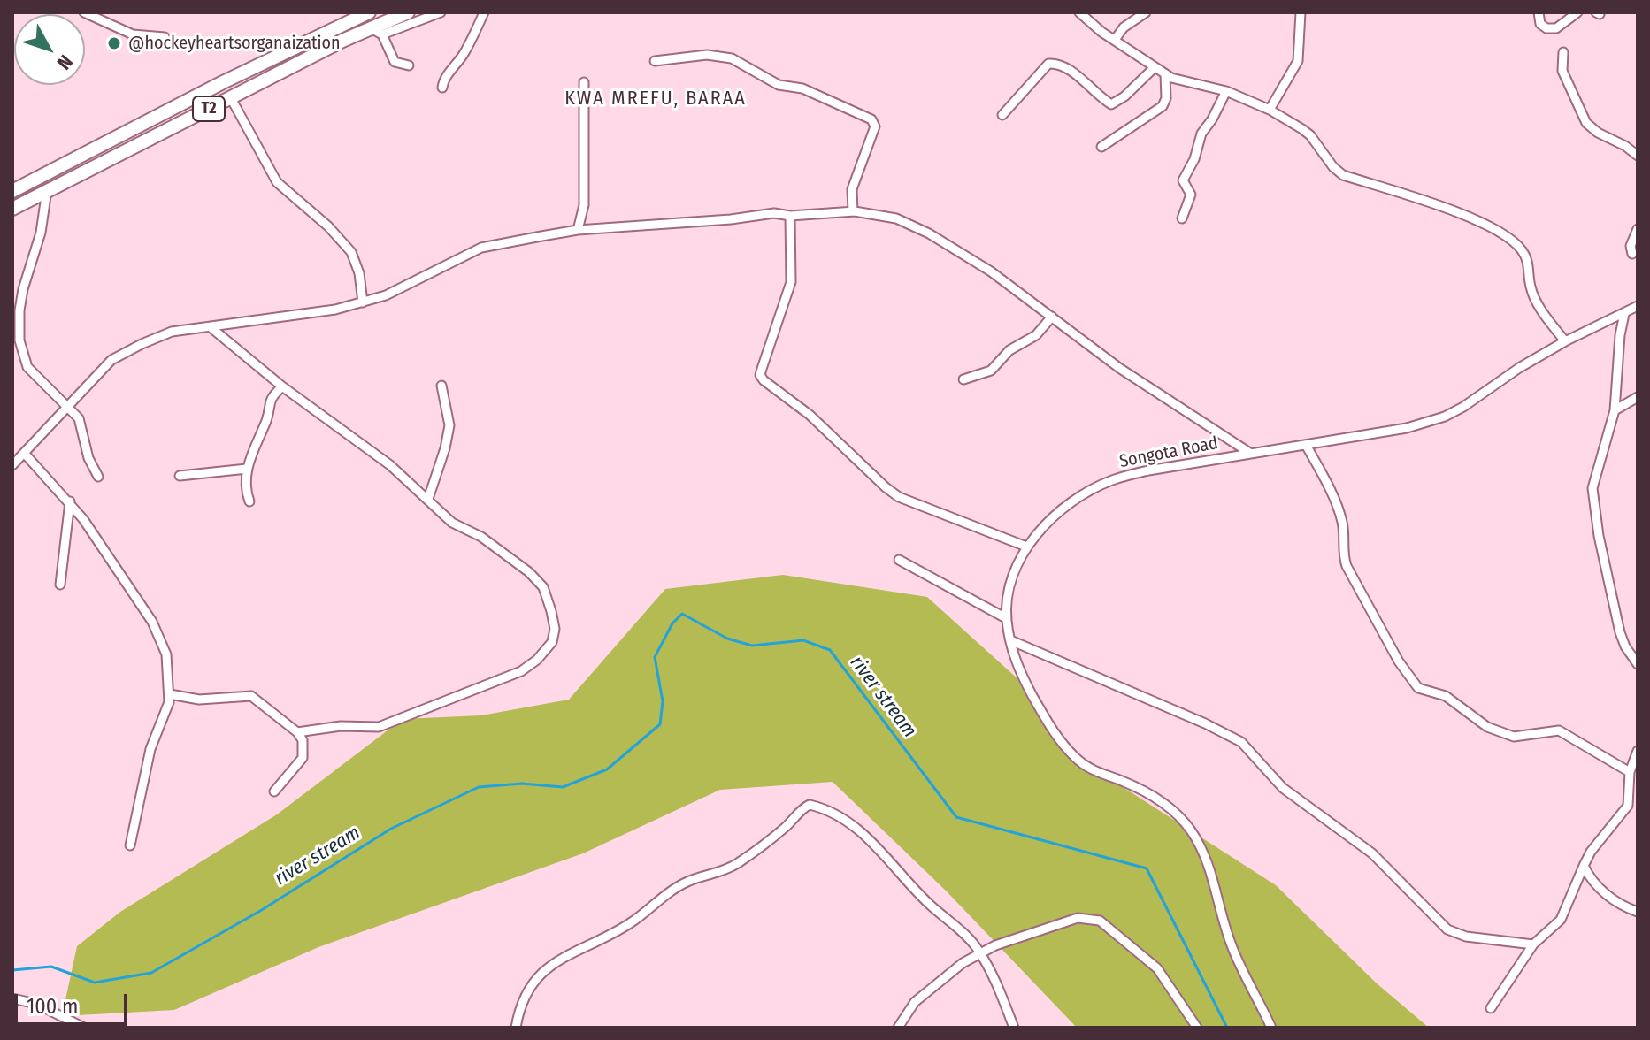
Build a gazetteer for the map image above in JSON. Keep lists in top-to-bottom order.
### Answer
{
  "streets": {
    "highway": ["T2"],
    "street": ["Songota Road"]
  },
  "districts": ["KWA MREFU, BARAA"],
  "water": ["river stream"],
  "places": ["@hockeyheartsorganaization"],
  "scale_bar": "100 m",
  "north": "bottom right"
}
